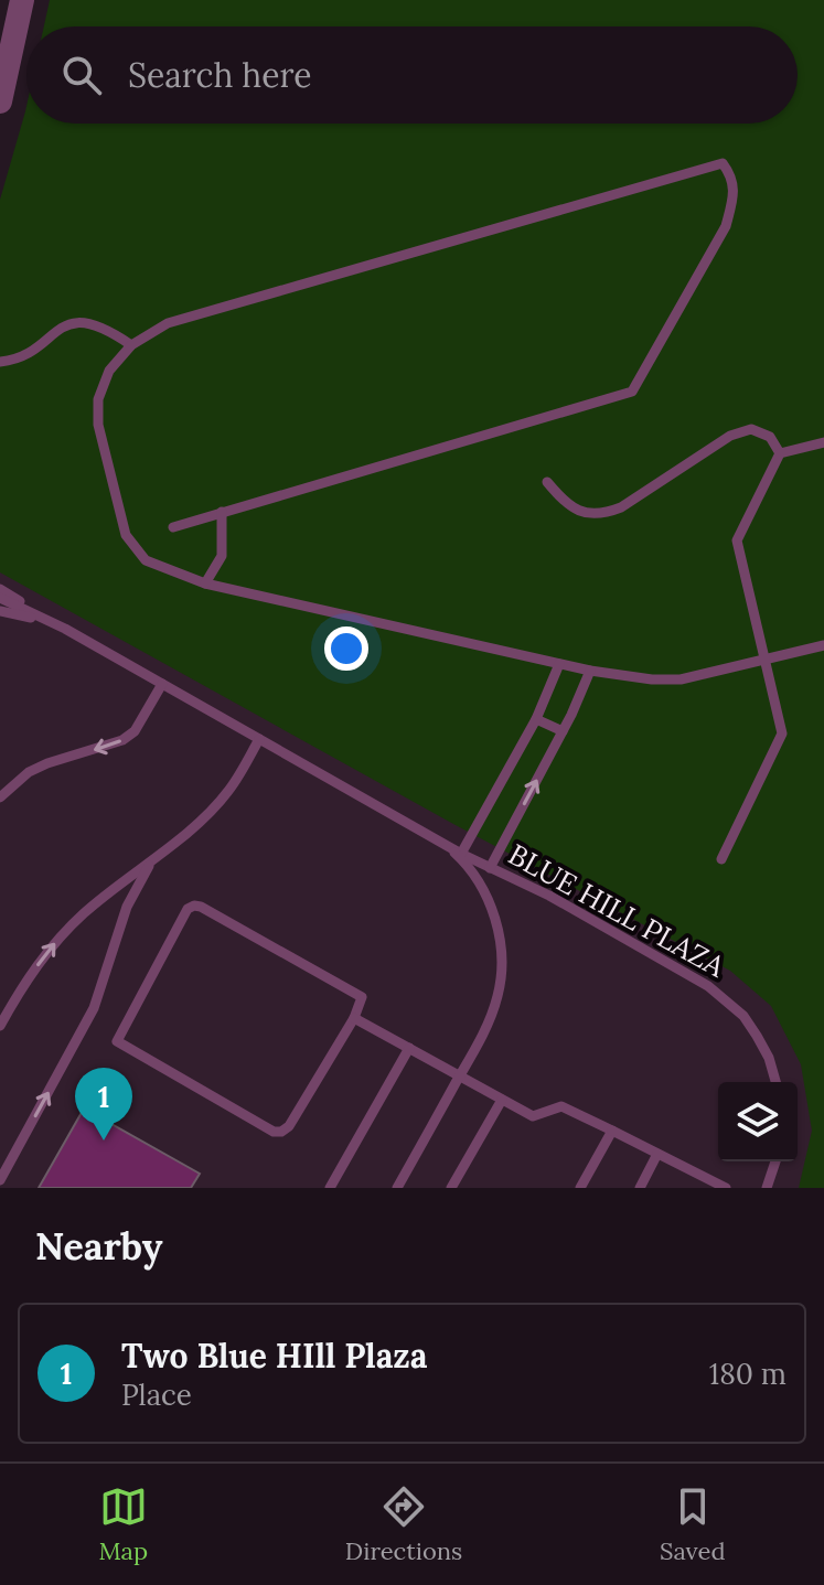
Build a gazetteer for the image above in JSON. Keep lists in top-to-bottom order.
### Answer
{
  "streets": {
    "lane": ["BLUE HILL PLAZA"]
  },
  "page": {
    "search": "Search here",
    "pins": "1",
    "heading": "Nearby",
    "list": [
      {
        "mark": "1",
        "name": "Two Blue HIll Plaza",
        "note": "Place",
        "value": "180 m"
      }
    ],
    "nav": ["Map", "Directions", "Saved"]
  }
}
